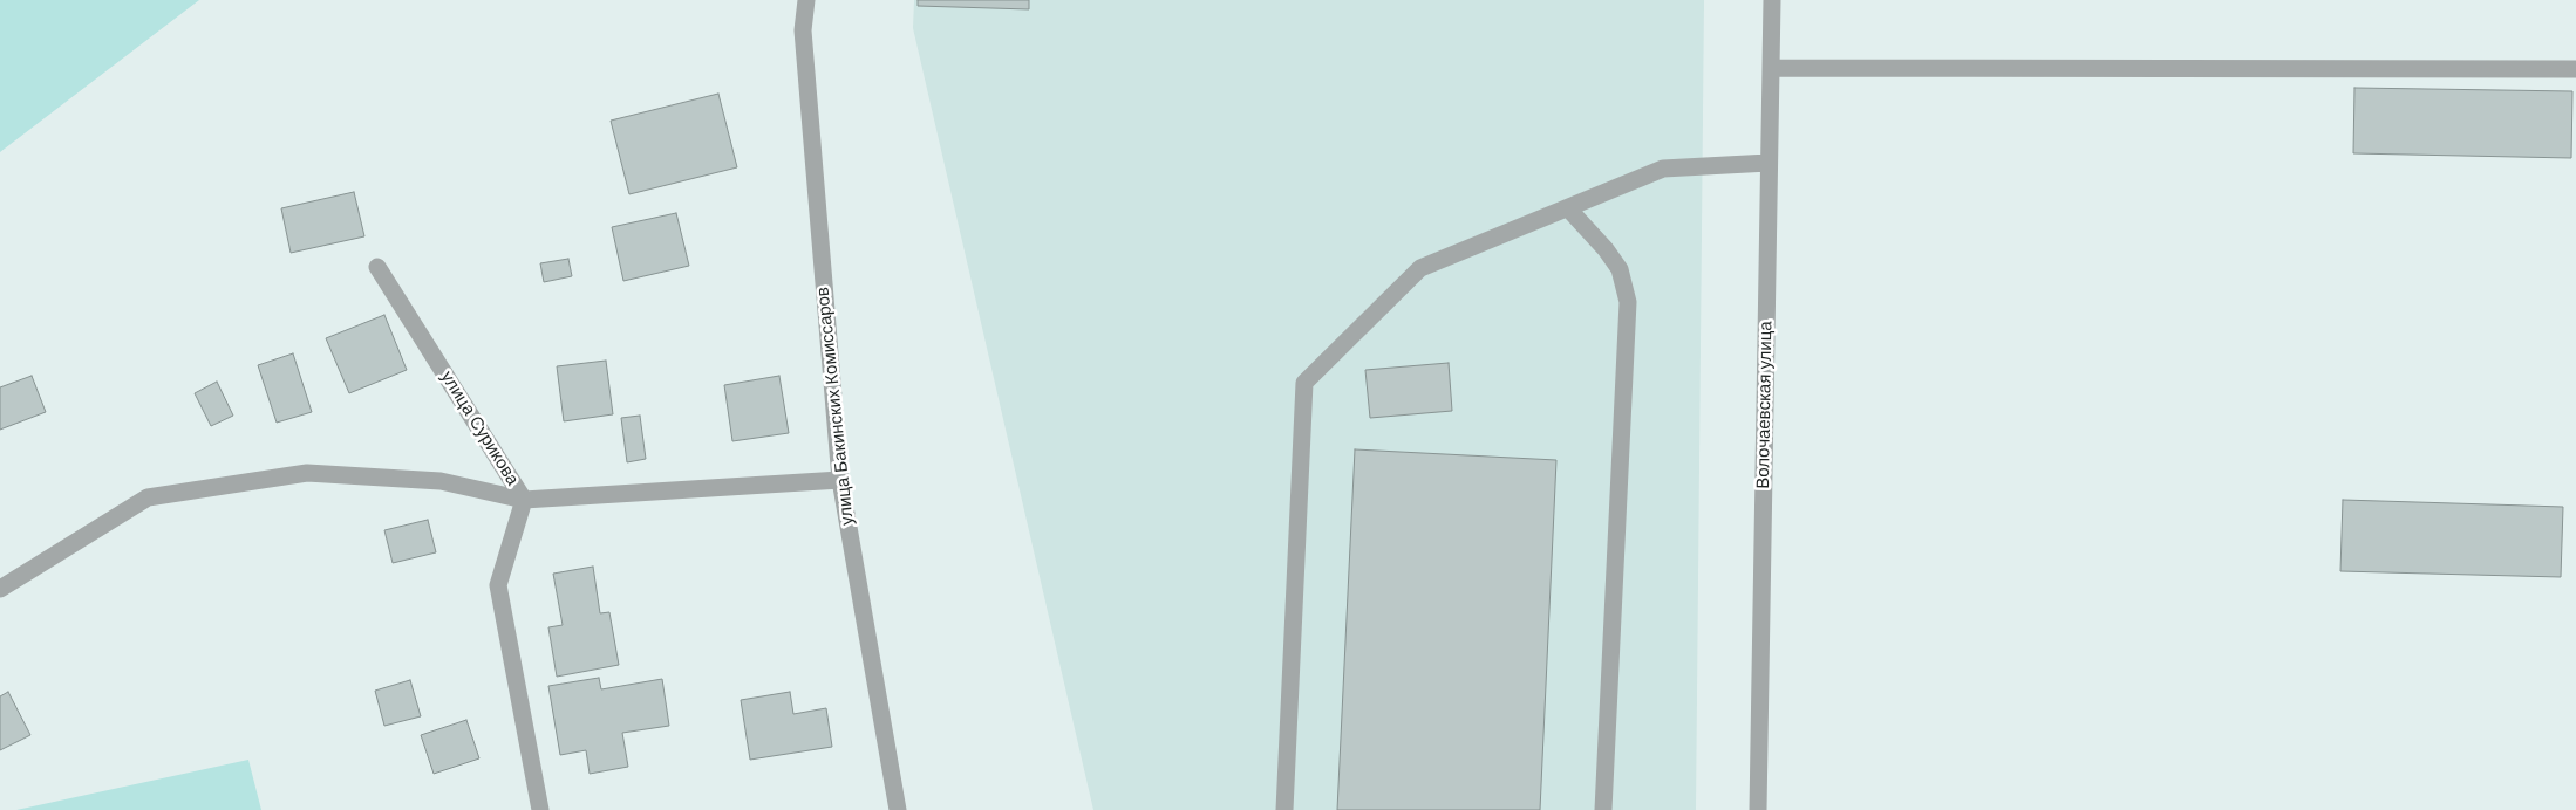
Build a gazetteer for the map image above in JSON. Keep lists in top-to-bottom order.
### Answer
{
  "streets": {
    "street": ["Волочаевская улица", "улица Бакинских Комиссаров", "улица Сурикова"]
  }
}
